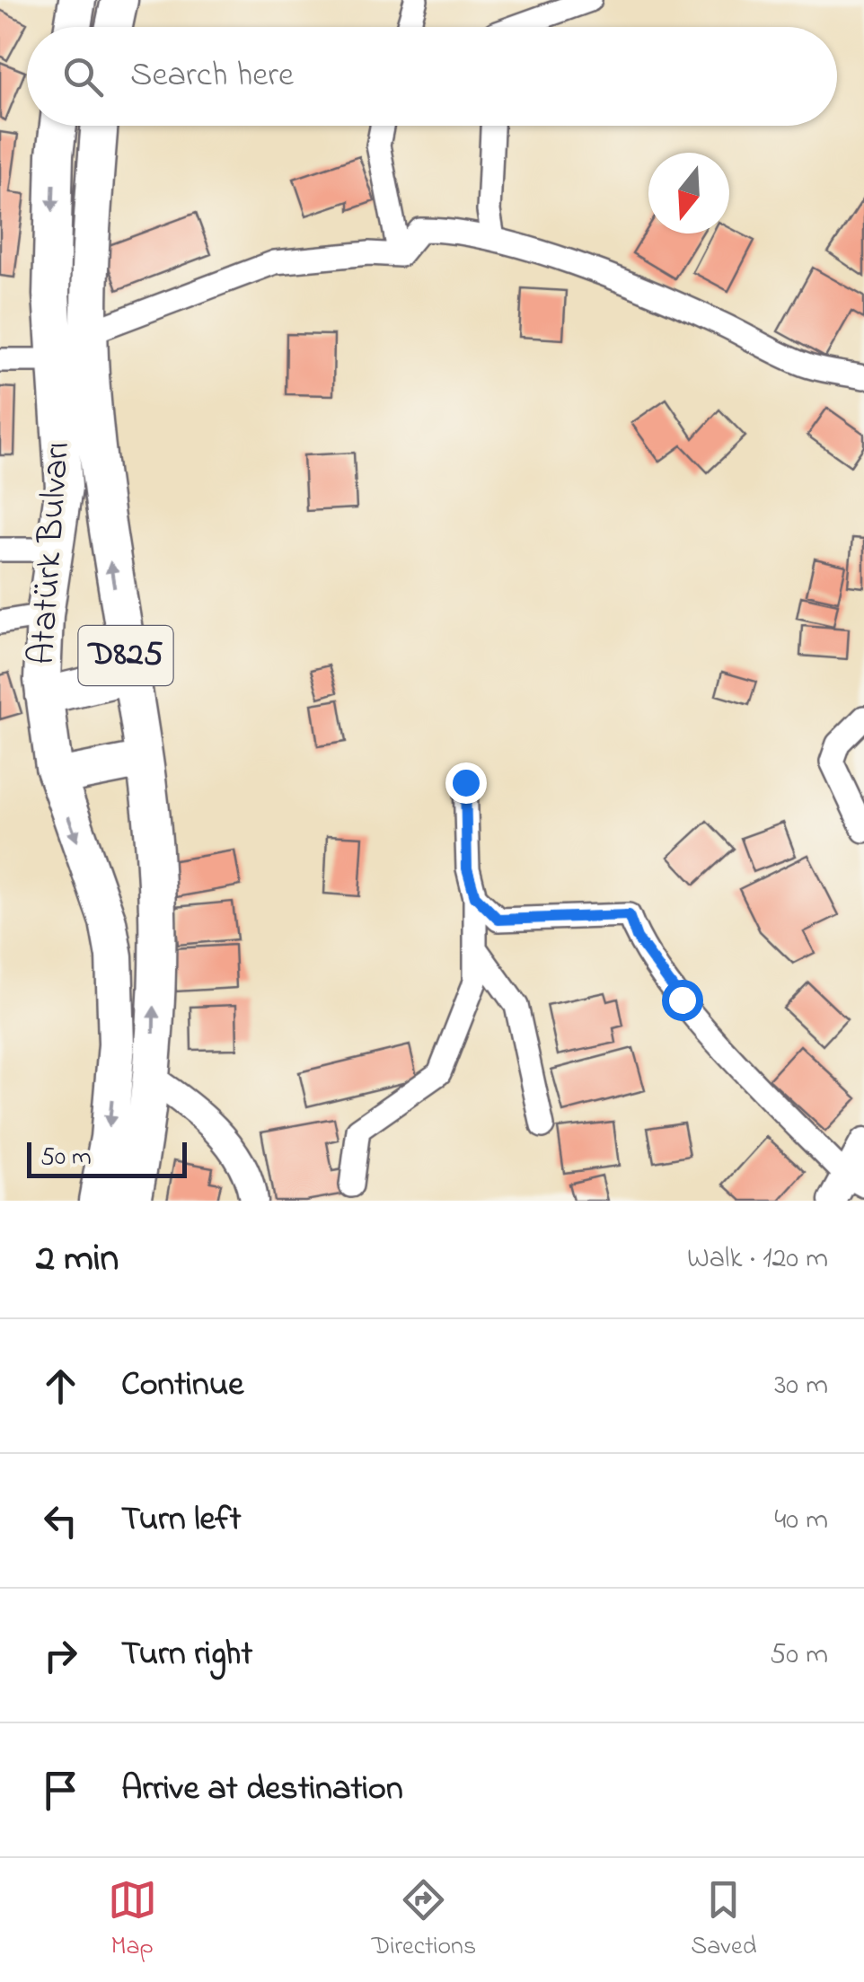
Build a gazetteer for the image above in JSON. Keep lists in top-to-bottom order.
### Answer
{
  "streets": {
    "highway": ["Atatürk Bulvarı", "D825"]
  },
  "scale_bar": "50 m",
  "north": "bottom",
  "page": {
    "search": "Search here",
    "scale": "50 m",
    "heading": ["2 min", "Walk · 120 m"],
    "list": [
      ["Continue", "30 m"],
      ["Turn left", "40 m"],
      ["Turn right", "50 m"],
      "Arrive at destination"
    ],
    "nav": ["Map", "Directions", "Saved"]
  }
}
